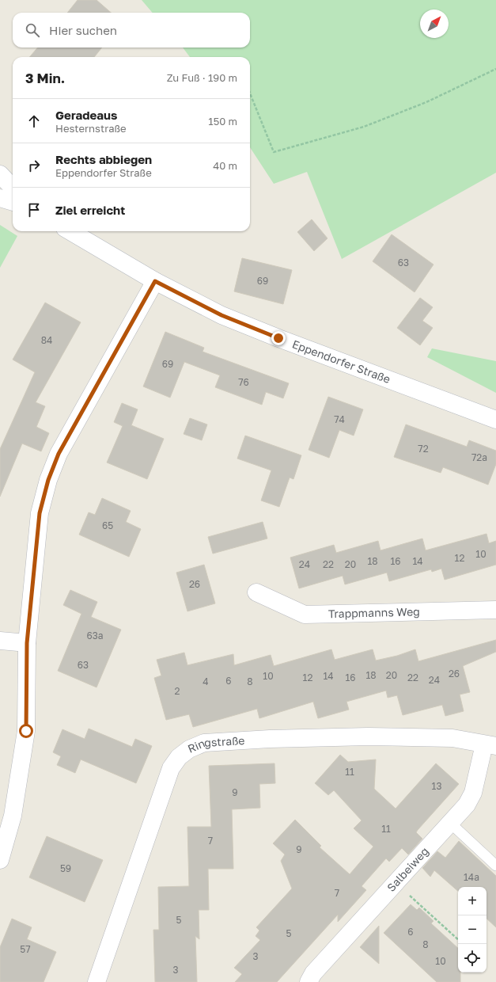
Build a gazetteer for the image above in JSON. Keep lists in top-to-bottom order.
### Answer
{
  "streets": {
    "street": [
      "Eppendorfer Straße",
      "Trappmanns Weg",
      "Ringstraße",
      "Salbeiweg"
    ]
  },
  "crossings": [
    ["Ringstraße", "Salbeiweg"]
  ],
  "house_numbers": [
    "63",
    "69",
    "84",
    "69",
    "76",
    "74",
    "72",
    "72a",
    "65",
    "10",
    "12",
    "18",
    "16",
    "14",
    "24",
    "22",
    "20",
    "26",
    "63a",
    "63",
    "26",
    "18",
    "20",
    "10",
    "14",
    "12",
    "16",
    "22",
    "24",
    "6",
    "4",
    "8",
    "2",
    "11",
    "13",
    "9",
    "11",
    "7",
    "9",
    "59",
    "14a",
    "7",
    "5",
    "6",
    "5",
    "8",
    "57",
    "3",
    "10",
    "3"
  ],
  "north": "top right",
  "page": {
    "search": "Hier suchen",
    "heading": ["3 Min.", "Zu Fuß · 190 m"],
    "list": [
      ["Geradeaus", "Hesternstraße", "150 m"],
      ["Rechts abbiegen", "Eppendorfer Straße", "40 m"],
      "Ziel erreicht"
    ],
    "map_buttons": ["+", "−"]
  }
}
